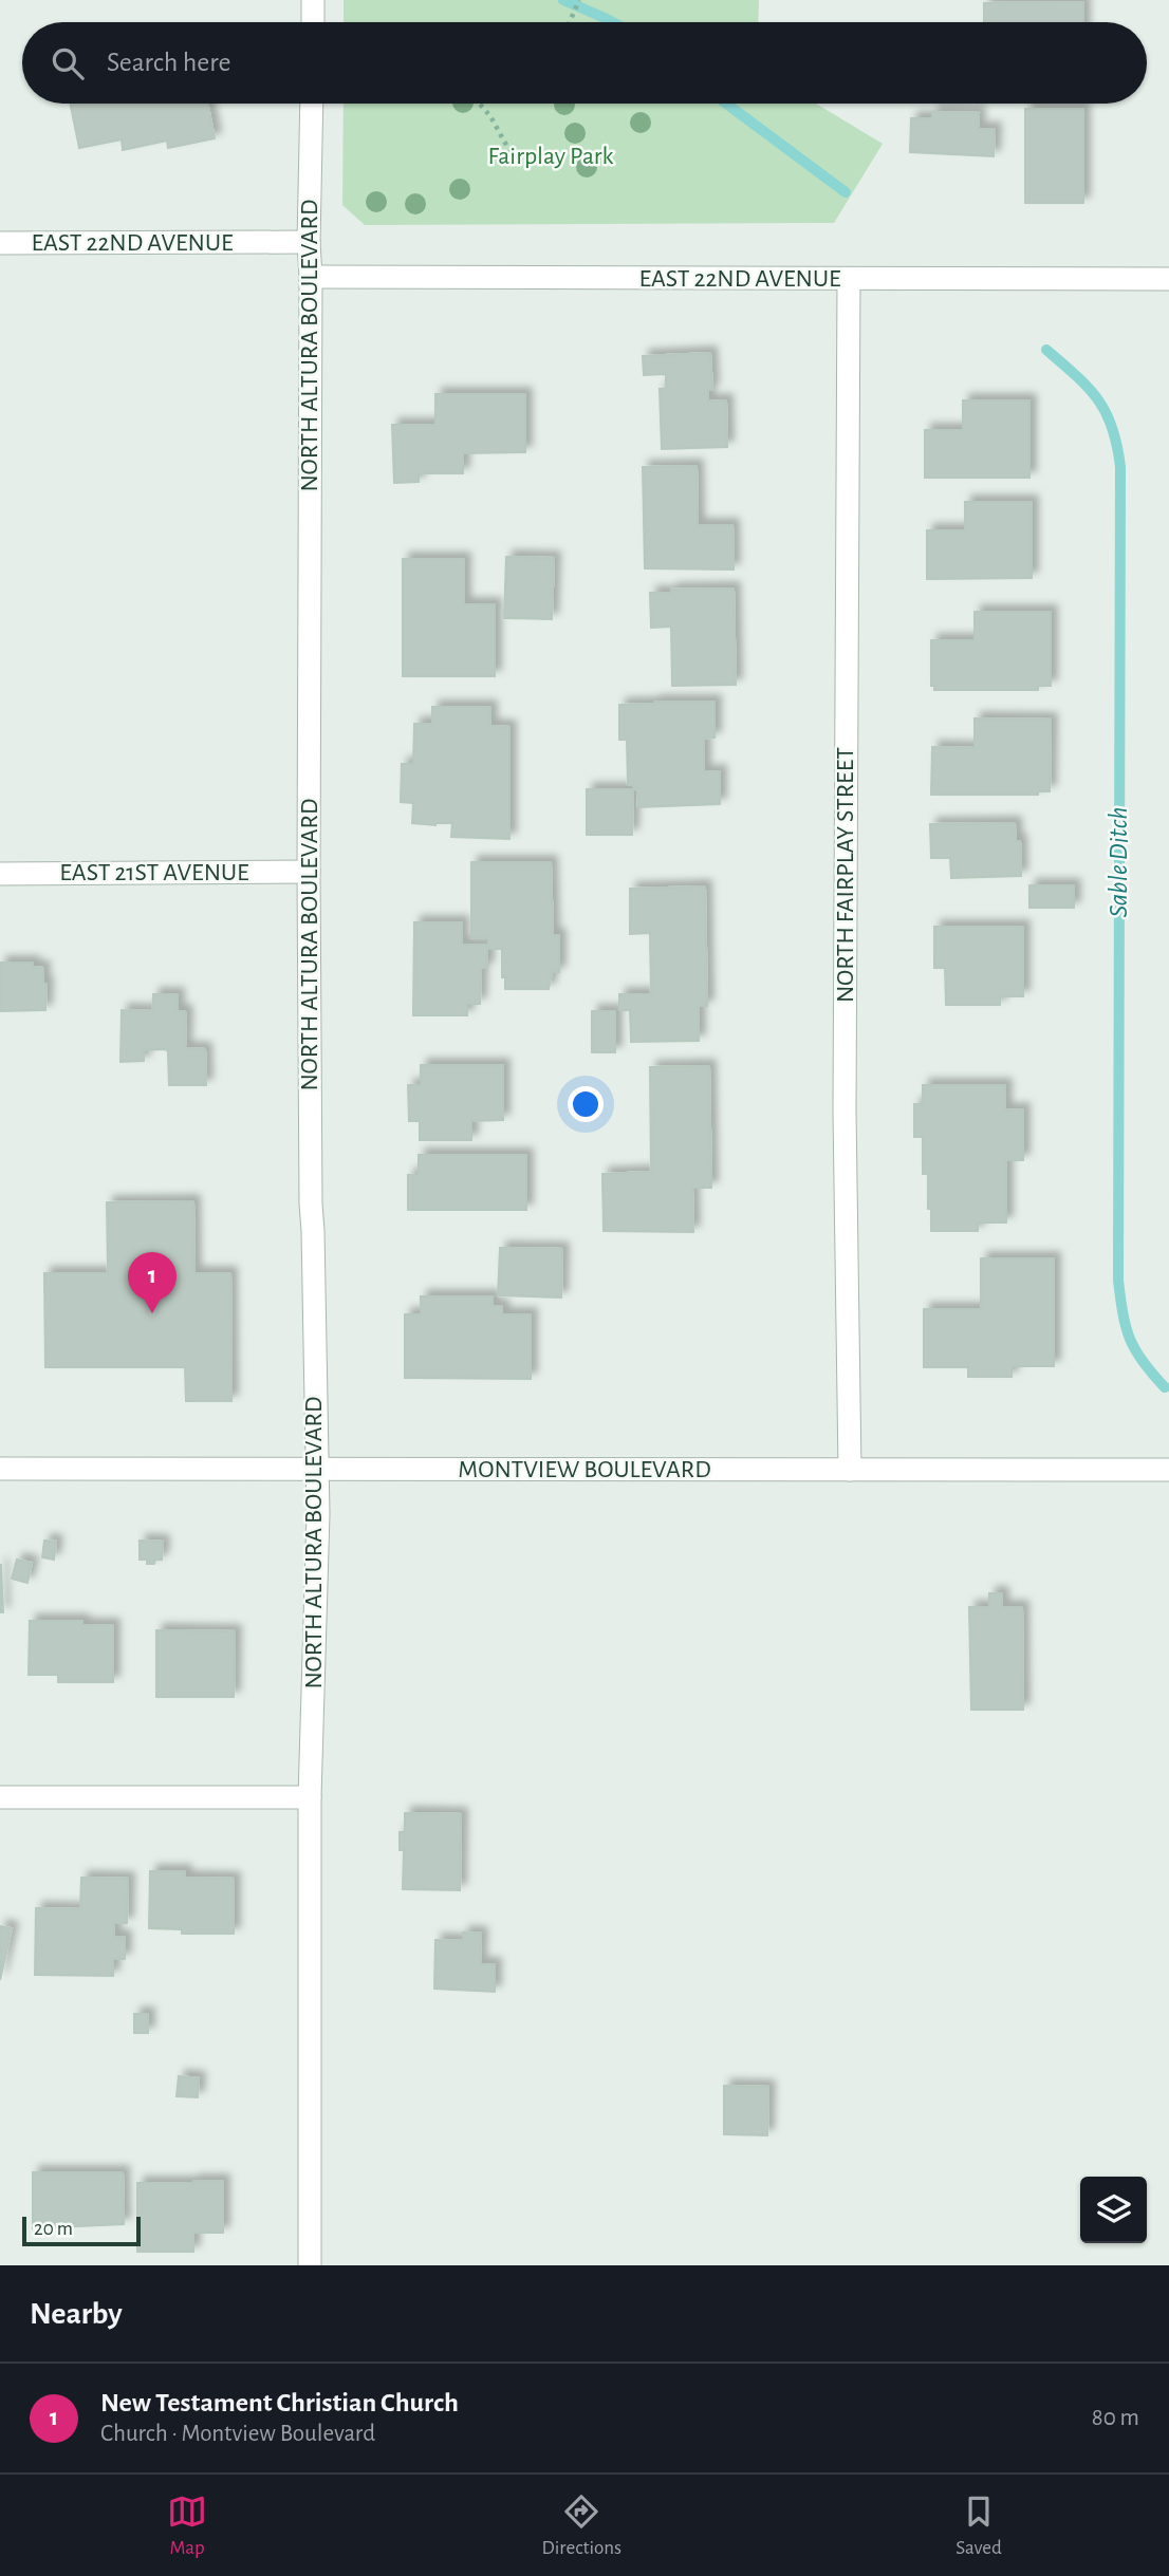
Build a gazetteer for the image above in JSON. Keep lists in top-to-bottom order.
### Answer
{
  "streets": {
    "street": [
      "EAST 22ND AVENUE",
      "NORTH ALTURA BOULEVARD",
      "EAST 21ST AVENUE",
      "NORTH FAIRPLAY STREET",
      "MONTVIEW BOULEVARD"
    ]
  },
  "crossings": [
    ["EAST 22ND AVENUE", "NORTH ALTURA BOULEVARD"],
    ["EAST 22ND AVENUE", "NORTH FAIRPLAY STREET"],
    ["NORTH ALTURA BOULEVARD", "EAST 21ST AVENUE"],
    ["NORTH ALTURA BOULEVARD", "MONTVIEW BOULEVARD"],
    ["NORTH FAIRPLAY STREET", "MONTVIEW BOULEVARD"]
  ],
  "water": ["Sable Ditch"],
  "parks": ["Fairplay Park"],
  "scale_bar": "20 m",
  "page": {
    "search": "Search here",
    "pins": "1",
    "scale": "20 m",
    "heading": "Nearby",
    "list": [
      {
        "mark": "1",
        "name": "New Testament Christian Church",
        "note": "Church · Montview Boulevard",
        "value": "80 m"
      }
    ],
    "nav": ["Map", "Directions", "Saved"]
  }
}
